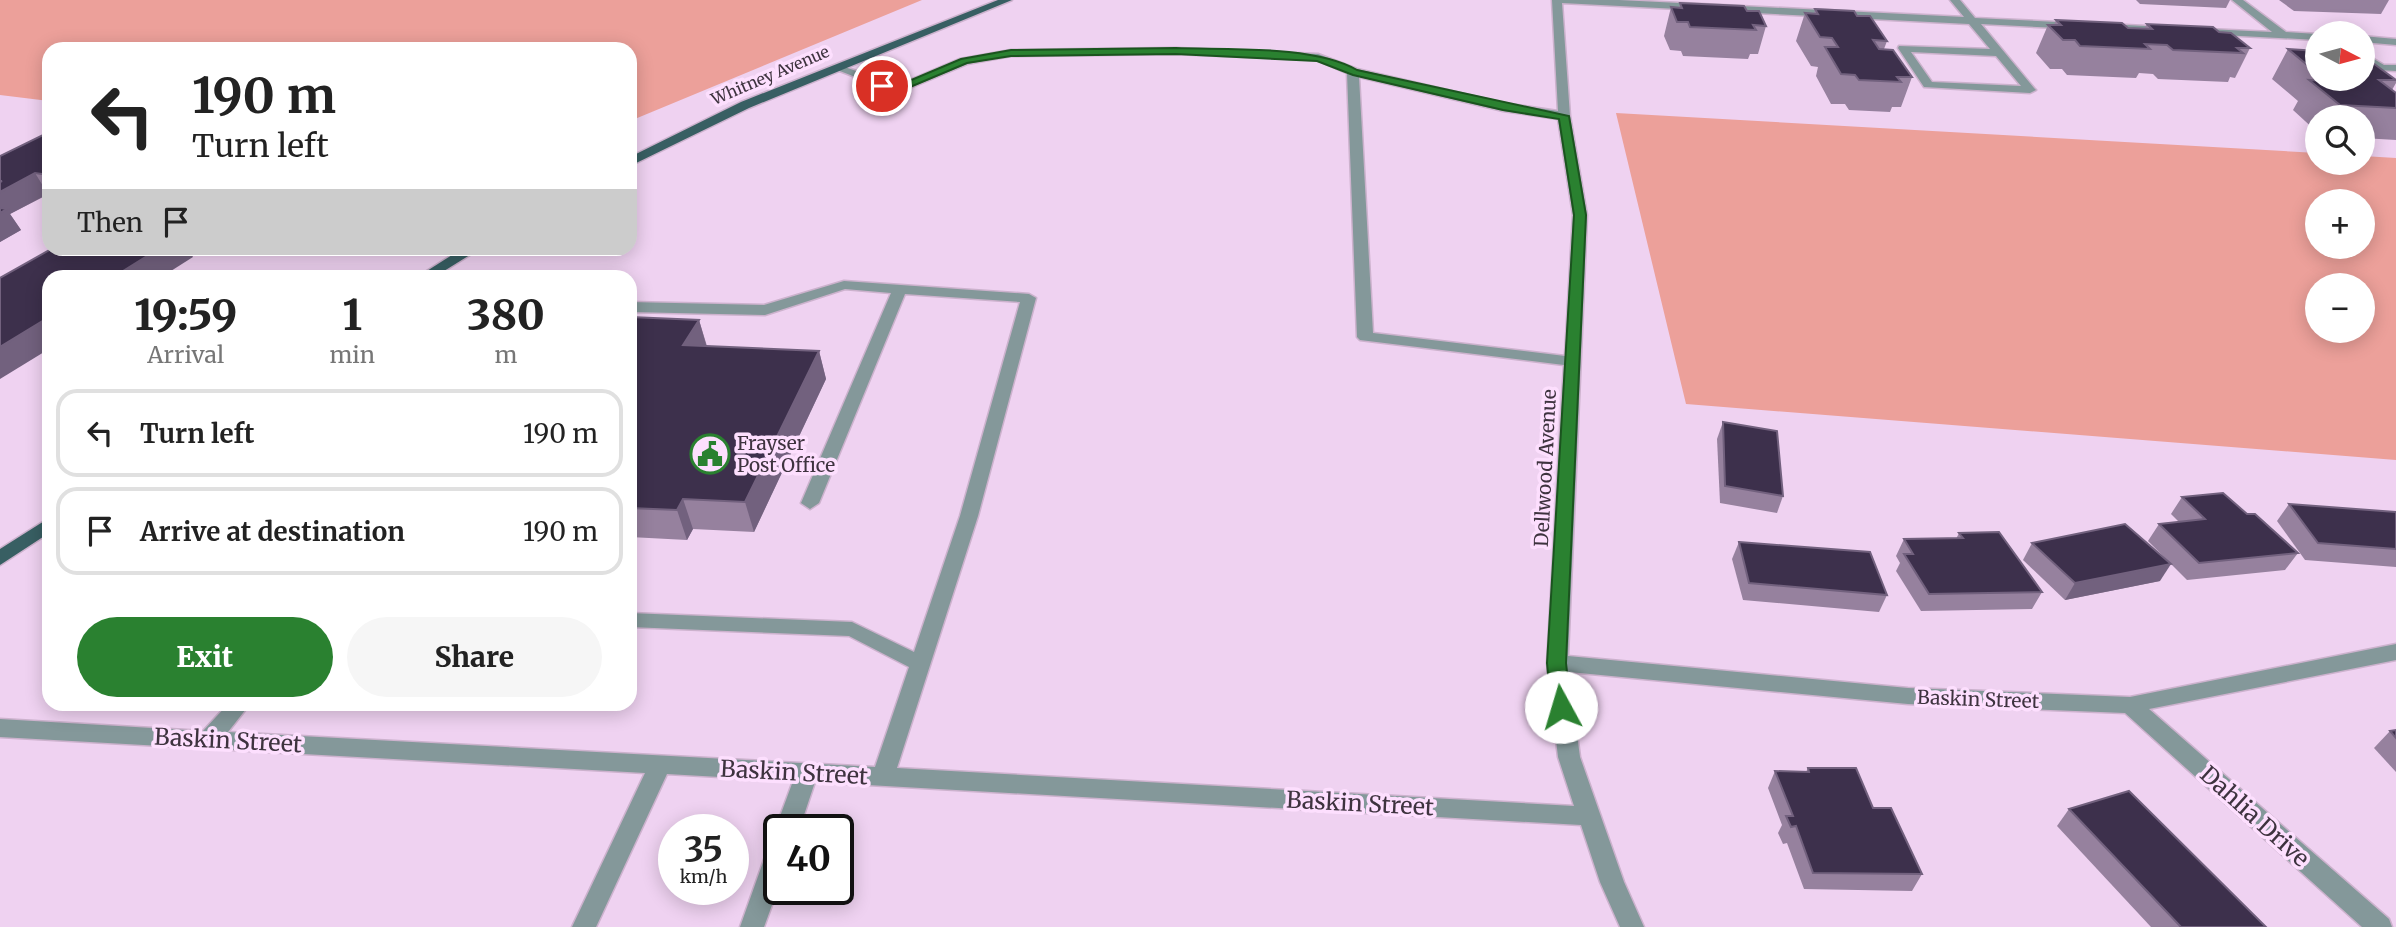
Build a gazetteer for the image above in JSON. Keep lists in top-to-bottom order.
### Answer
{
  "streets": {
    "main road": ["Whitney Avenue"],
    "street": ["Dellwood Avenue", "Baskin Street", "Dahlia Drive"]
  },
  "crossings": [
    ["Dellwood Avenue", "Baskin Street"],
    ["Baskin Street", "Dahlia Drive"]
  ],
  "places": {
    "public building": ["Frayser Post Office"]
  },
  "north": "right",
  "page": {
    "map_buttons": ["+", "−"],
    "turn": ["190 m", "Turn left"],
    "then": "Then",
    "eta": [
      "19:59",
      "Arrival",
      "1",
      "min",
      "380",
      "m"
    ],
    "list": [
      {
        "name": "Turn left",
        "value": "190 m"
      },
      {
        "name": "Arrive at destination",
        "value": "190 m"
      }
    ],
    "buttons": ["Exit", "Share"],
    "speed": "35 km/h",
    "limit": "40"
  }
}
